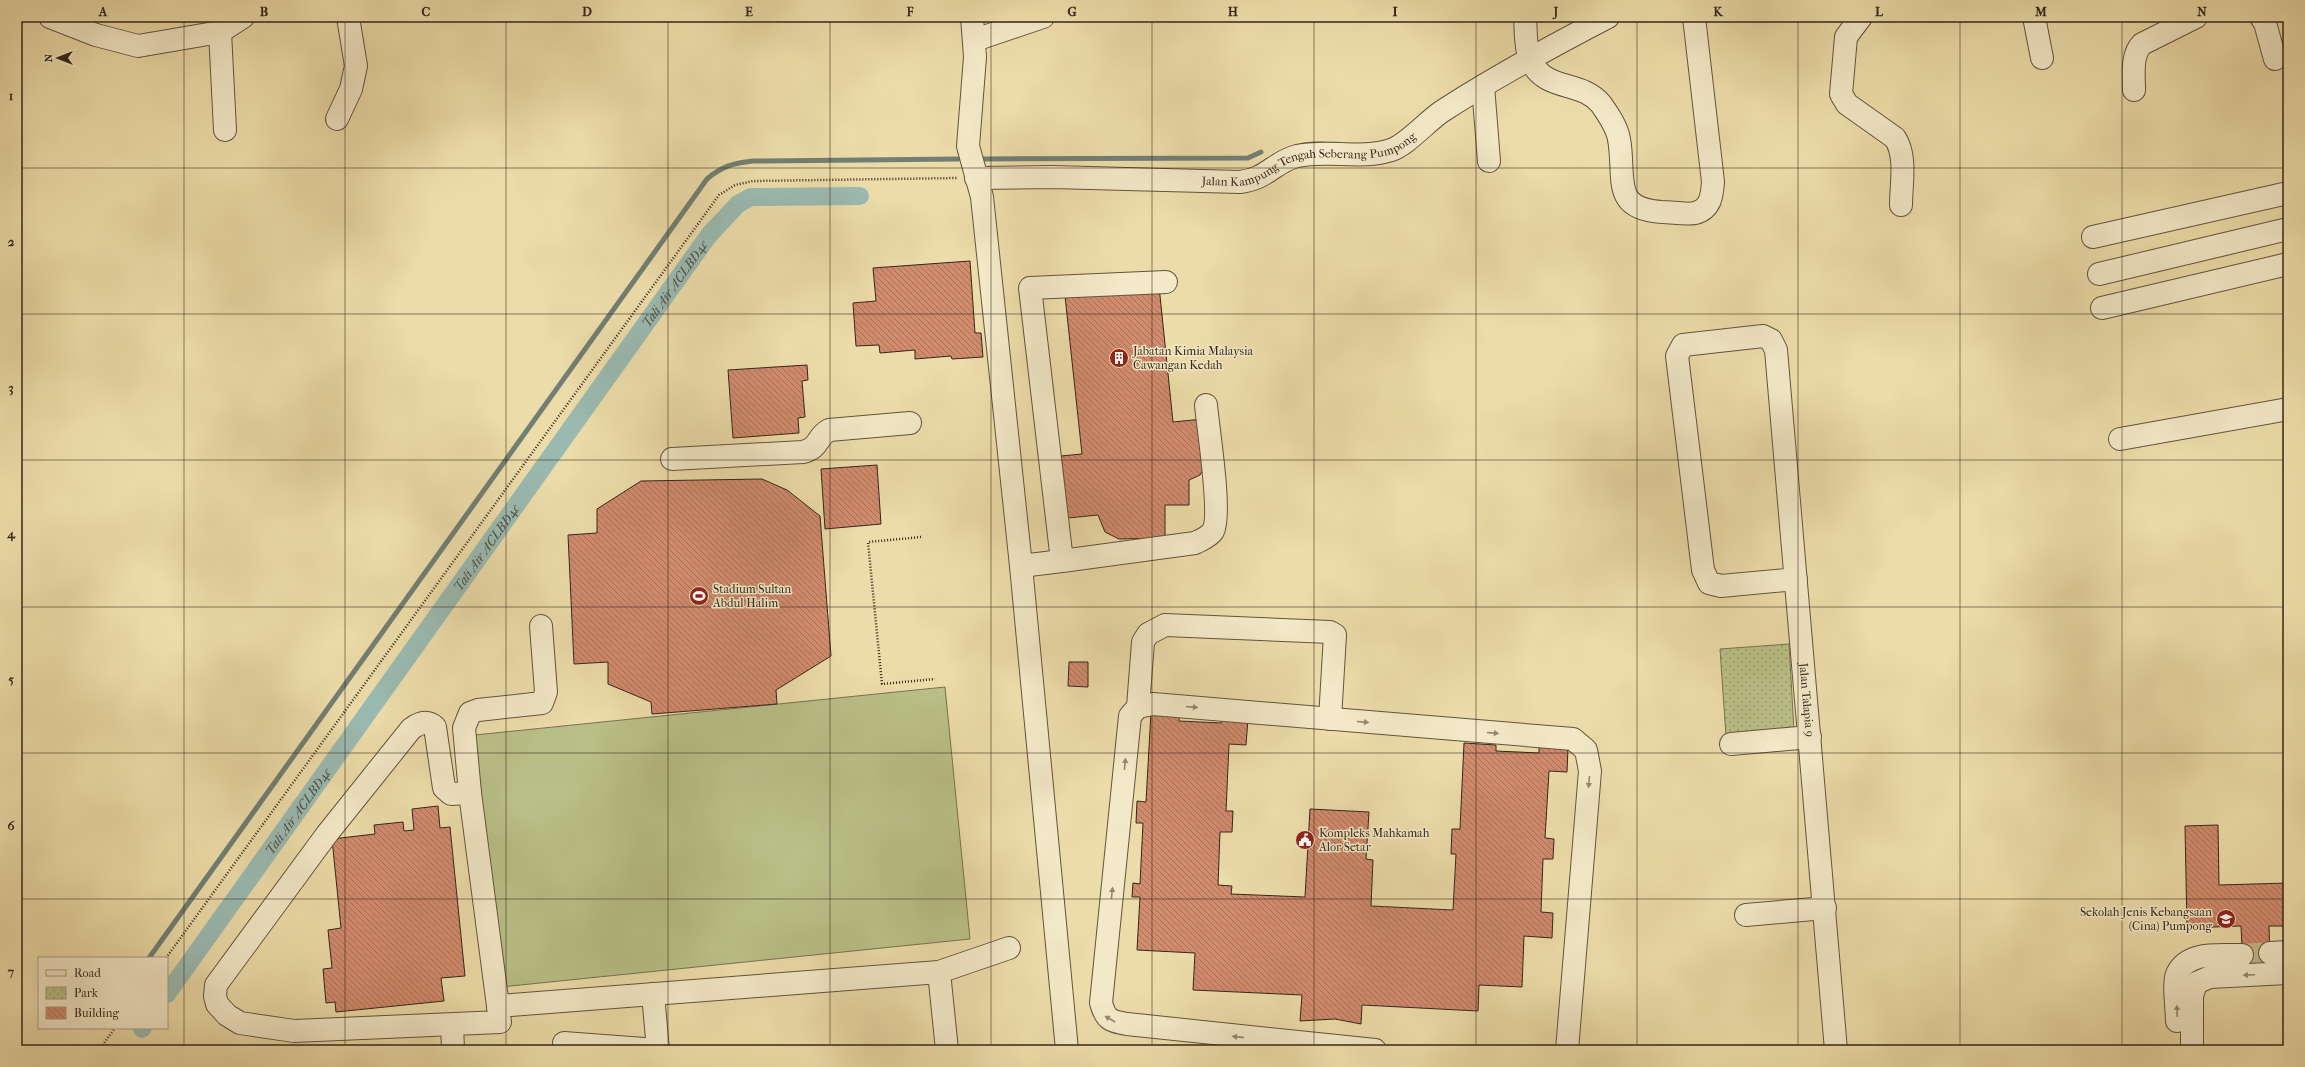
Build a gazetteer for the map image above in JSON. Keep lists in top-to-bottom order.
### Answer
{
  "streets": {
    "street": ["Jalan Kampung Tengah Seberang Pumpong", "Jalan Talapia 9"]
  },
  "water": ["Tali Air ACLBD4c"],
  "places": {
    "building": ["Jabatan Kimia Malaysia Cawangan Kedah"],
    "sports": ["Stadium Sultan Abdul Halim"],
    "public building": ["Kompleks Mahkamah Alor Setar"],
    "school or university": ["Sekolah Jenis Kebangsaan (Cina) Pumpong"]
  },
  "legend": ["Road", "Park", "Building"],
  "north": "left",
  "grid": {
    "columns": [
      "A",
      "B",
      "C",
      "D",
      "E",
      "F",
      "G",
      "H",
      "I",
      "J",
      "K",
      "L",
      "M",
      "N"
    ],
    "rows": [
      "1",
      "2",
      "3",
      "4",
      "5",
      "6",
      "7"
    ]
  }
}
